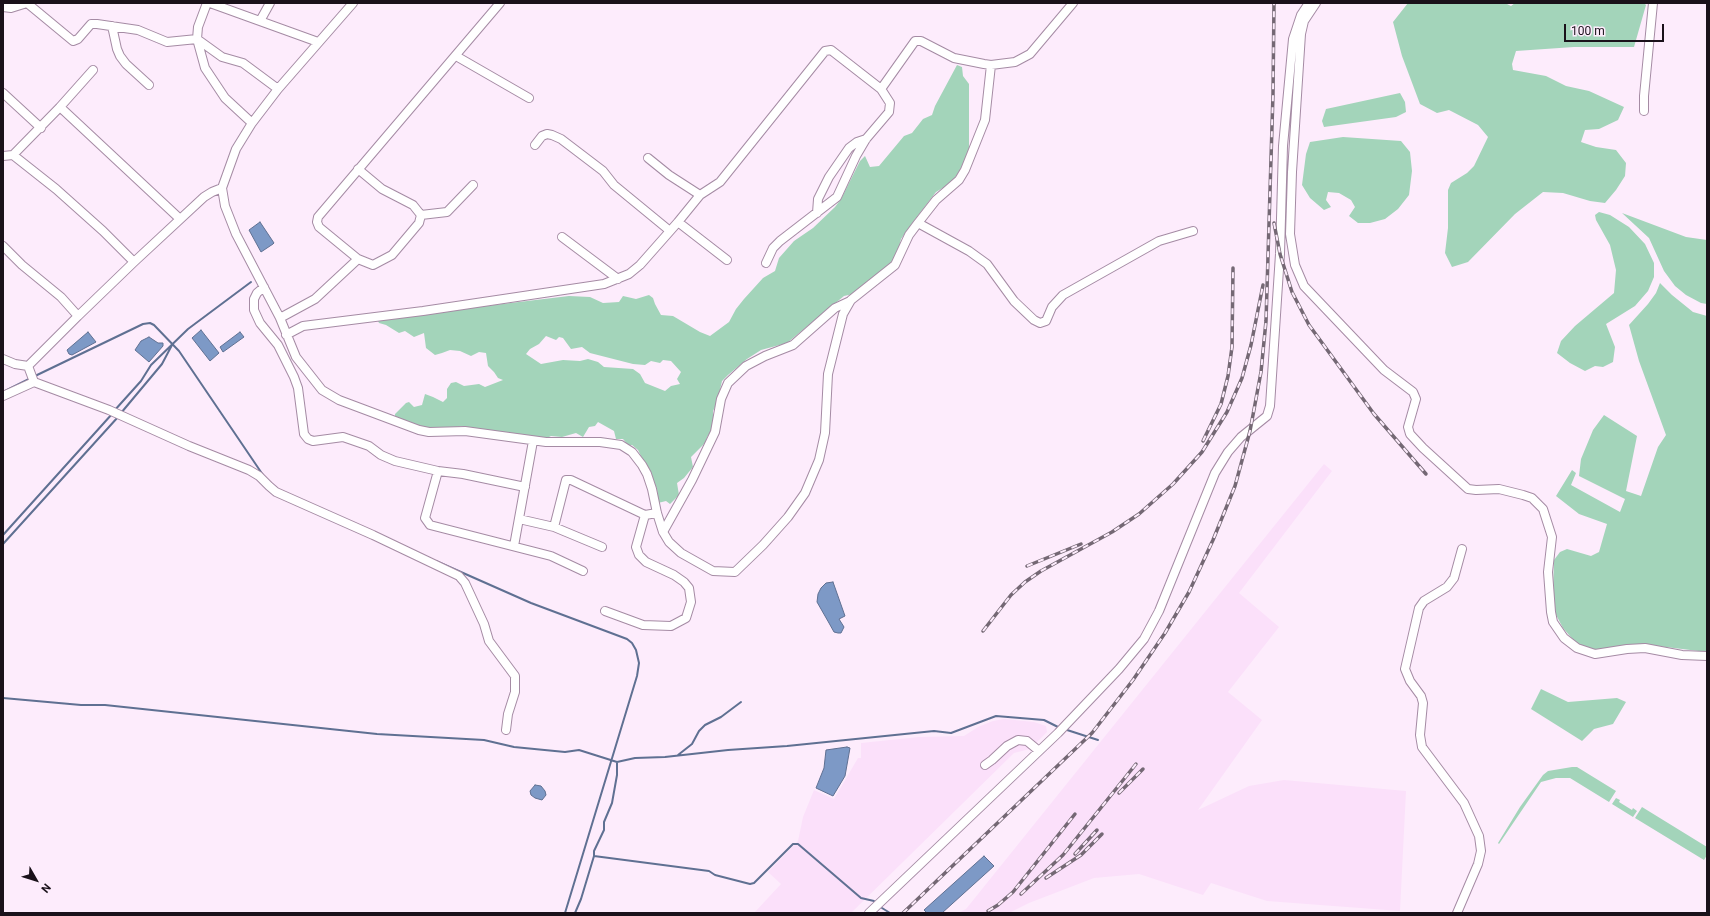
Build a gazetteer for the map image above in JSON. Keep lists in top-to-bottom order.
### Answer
{
  "scale_bar": "100 m",
  "north": "bottom right"
}
